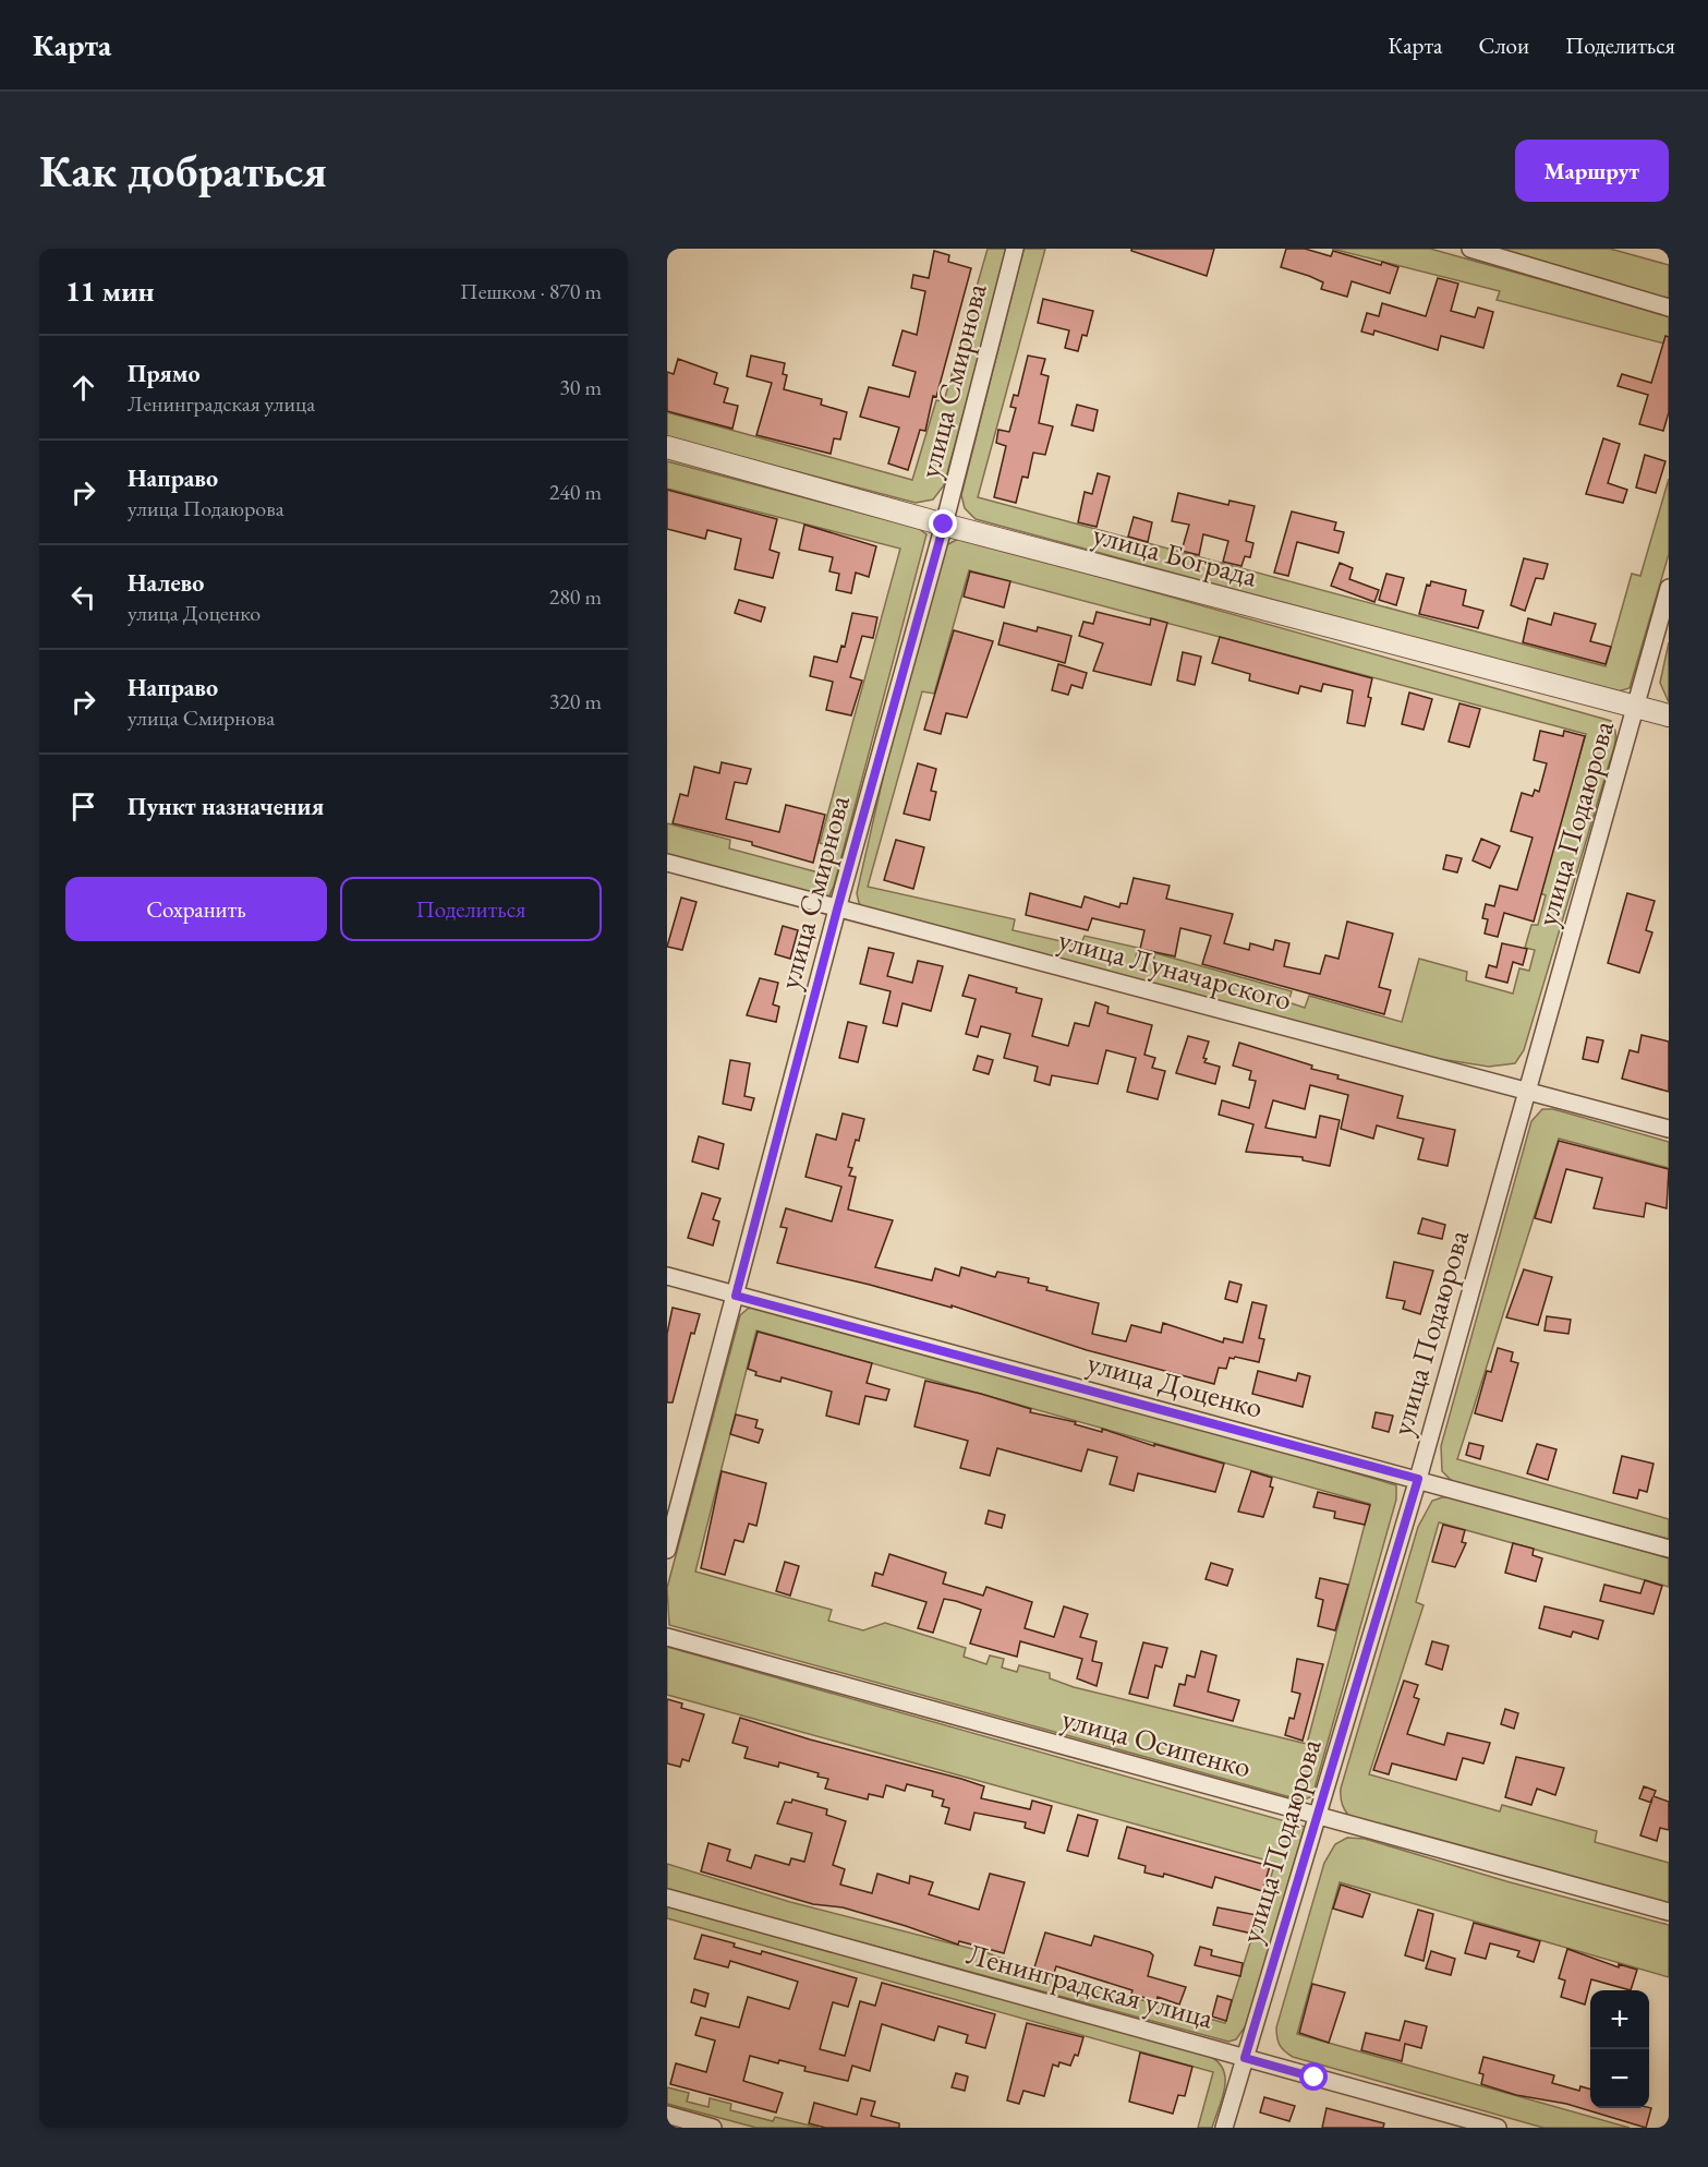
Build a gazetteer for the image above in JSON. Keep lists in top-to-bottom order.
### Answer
{
  "streets": {
    "street": [
      "улица Смирнова",
      "улица Бограда",
      "улица Подаюрова",
      "улица Луначарского",
      "улица Доценко",
      "улица Осипенко",
      "Ленинградская улица"
    ]
  },
  "crossings": [
    ["улица Смирнова", "улица Бограда"],
    ["улица Смирнова", "улица Луначарского"],
    ["улица Смирнова", "улица Доценко"],
    ["улица Бограда", "улица Подаюрова"],
    ["улица Подаюрова", "улица Луначарского"],
    ["улица Подаюрова", "улица Доценко"],
    ["улица Подаюрова", "улица Осипенко"],
    ["улица Подаюрова", "Ленинградская улица"]
  ],
  "page": {
    "header": "Карта",
    "nav": ["Карта", "Слои", "Поделиться"],
    "buttons": [
      "Маршрут",
      ["Сохранить", "Поделиться"]
    ],
    "title": "Как добраться",
    "heading": ["11 мин", "Пешком · 870 m"],
    "list": [
      ["Прямо", "Ленинградская улица", "30 m"],
      ["Направо", "улица Подаюрова", "240 m"],
      ["Налево", "улица Доценко", "280 m"],
      ["Направо", "улица Смирнова", "320 m"],
      "Пункт назначения"
    ],
    "map_buttons": ["+", "−"]
  }
}
